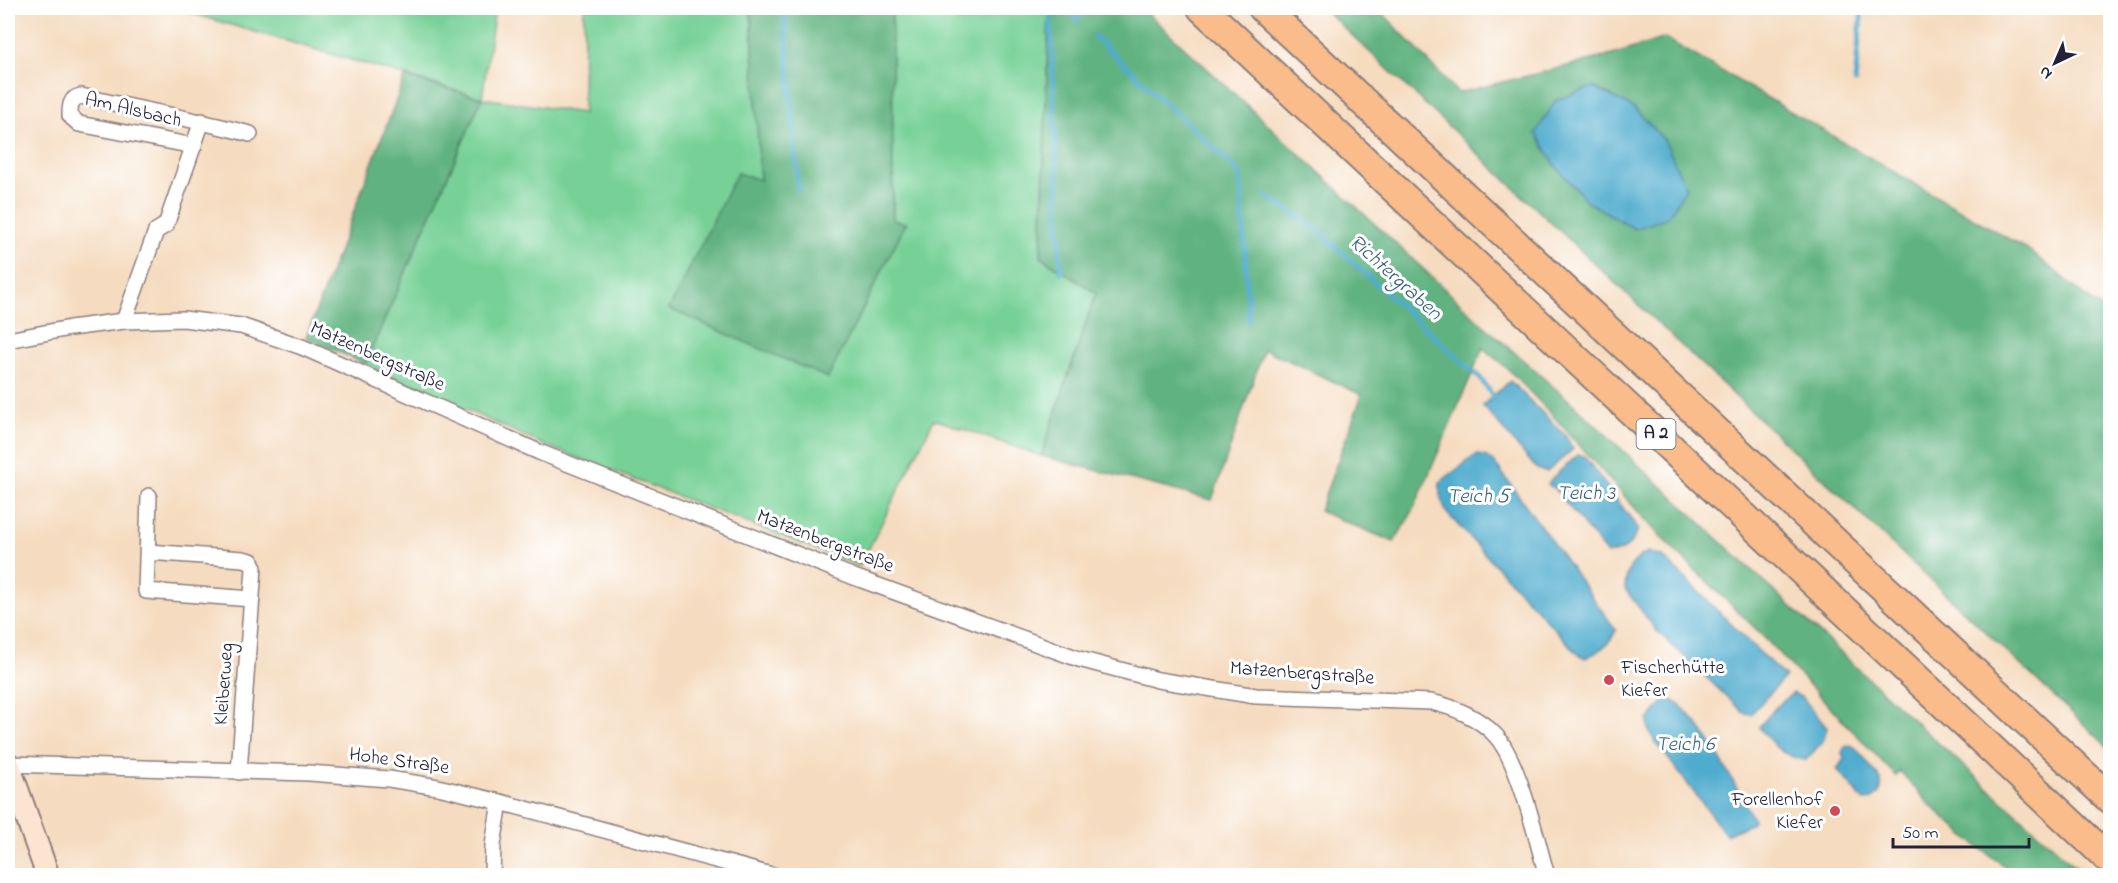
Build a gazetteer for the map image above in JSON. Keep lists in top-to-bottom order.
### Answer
{
  "streets": {
    "highway": ["A 2"],
    "street": [
      "Am Alsbach",
      "Matzenbergstraße",
      "Kleiberweg",
      "Hohe Straße"
    ]
  },
  "crossings": [
    ["Am Alsbach", "Matzenbergstraße"],
    ["Kleiberweg", "Hohe Straße"]
  ],
  "water": [
    "Richtergraben",
    "Teich 3",
    "Teich 5",
    "Teich 6"
  ],
  "places": ["Fischerhütte Kiefer", "Forellenhof Kiefer"],
  "scale_bar": "50 m",
  "north": "bottom left"
}
